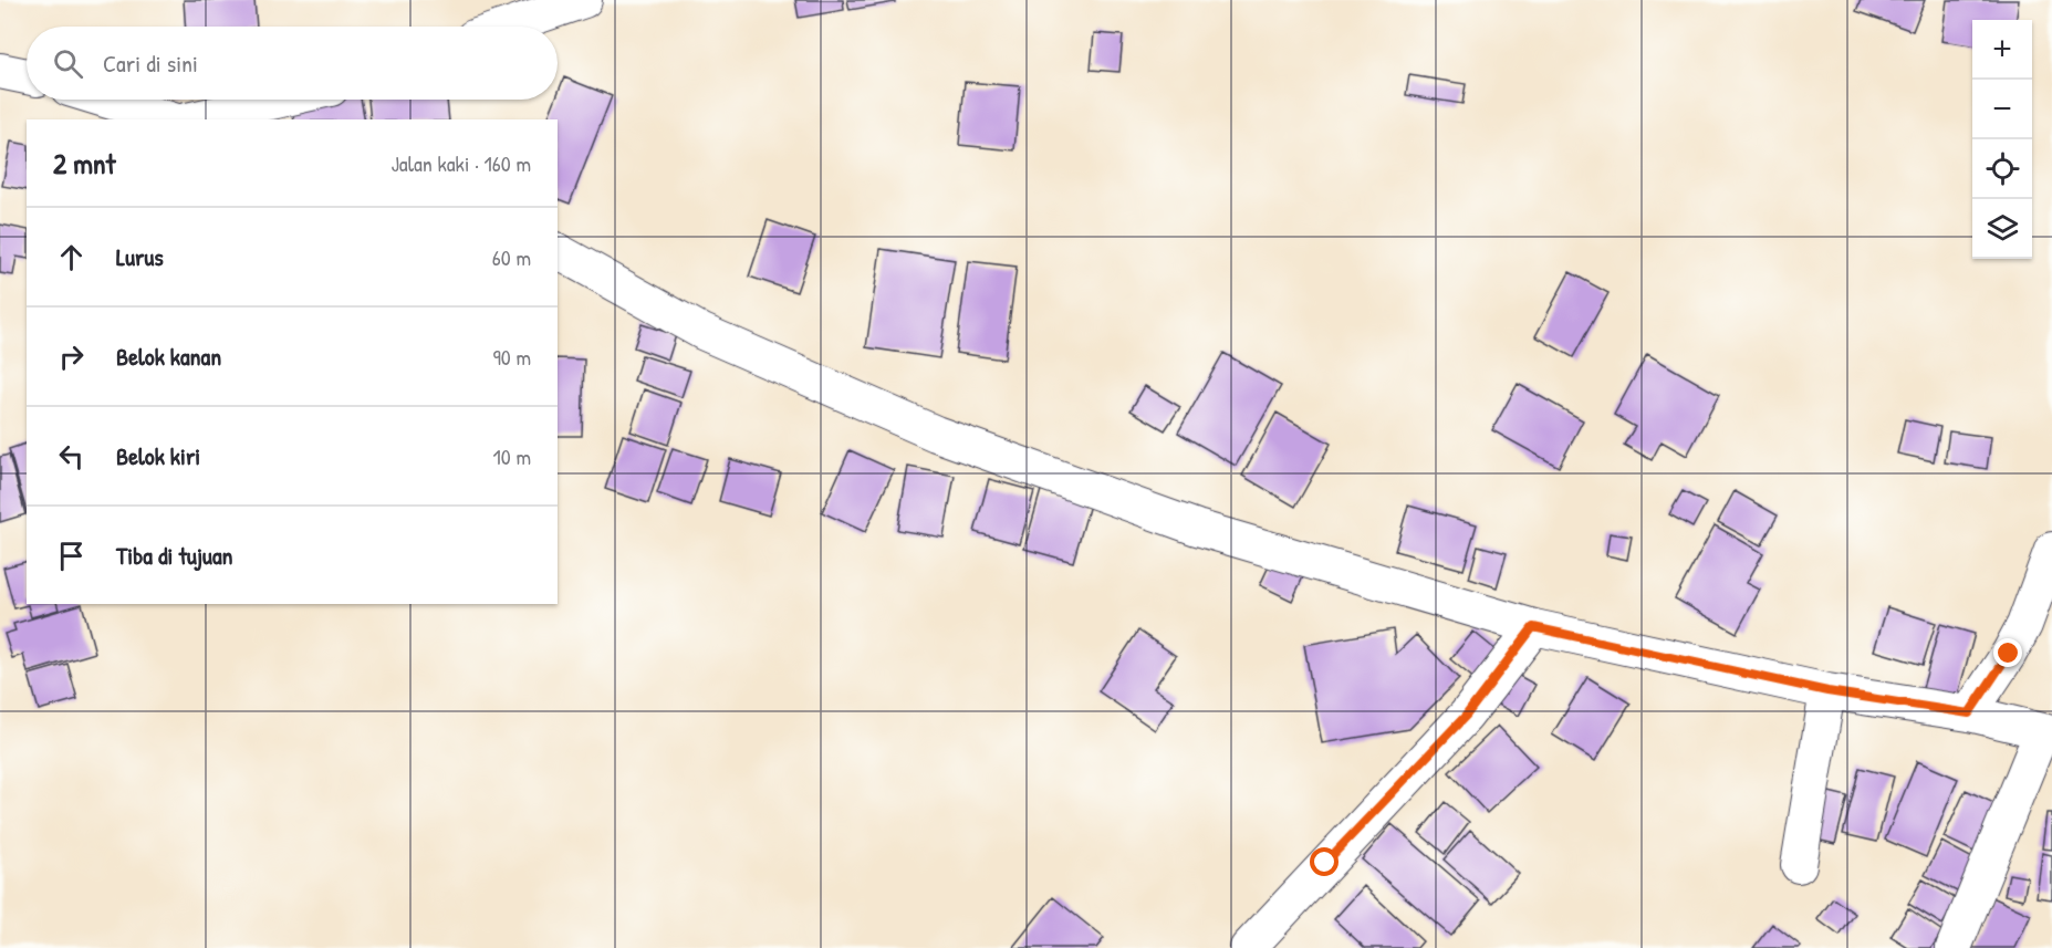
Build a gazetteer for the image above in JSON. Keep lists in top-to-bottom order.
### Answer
{
  "page": {
    "map_buttons": ["+", "−"],
    "search": "Cari di sini",
    "heading": ["2 mnt", "Jalan kaki · 160 m"],
    "list": [
      ["Lurus", "60 m"],
      ["Belok kanan", "90 m"],
      ["Belok kiri", "10 m"],
      "Tiba di tujuan"
    ]
  }
}
